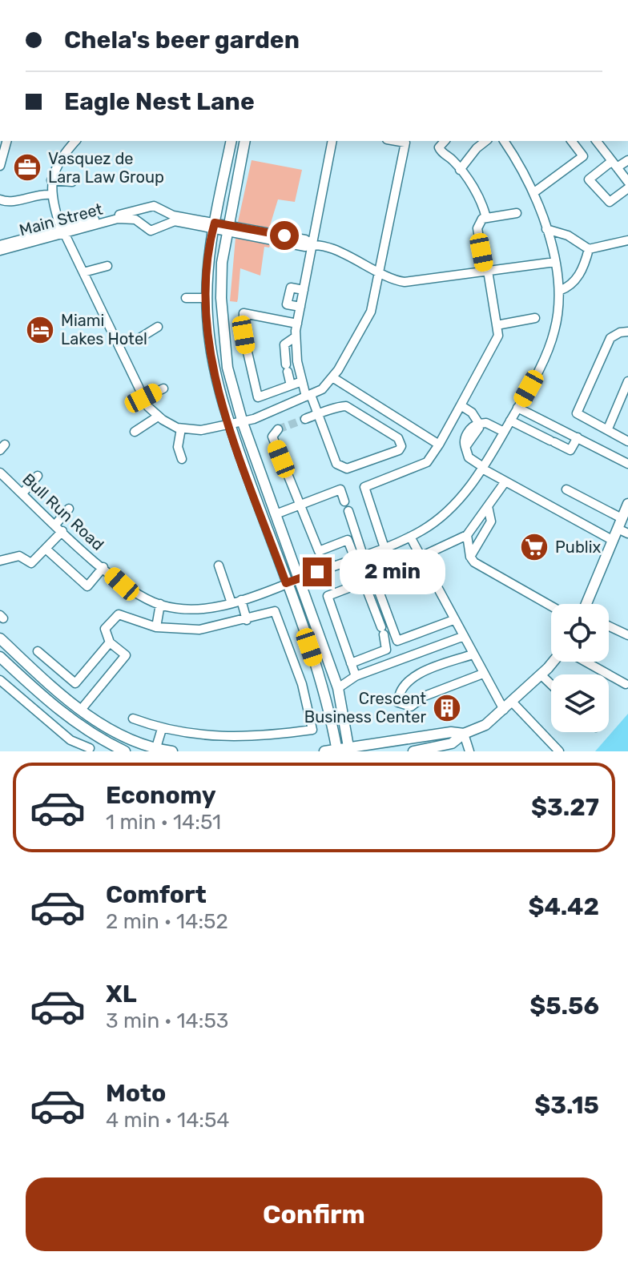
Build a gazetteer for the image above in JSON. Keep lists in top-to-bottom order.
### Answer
{
  "streets": {
    "street": ["Main Street", "Bull Run Road"]
  },
  "crossings": [
    ["Main Street", "Bull Run Road"]
  ],
  "places": {
    "office": ["Vasquez de Lara Law Group"],
    "hotel": ["Miami Lakes Hotel"],
    "supermarket": ["Publix"],
    "building": ["Crescent Business Center"]
  },
  "page": {
    "banner": ["Chela's beer garden", "Eagle Nest Lane"],
    "bubble": "2 min",
    "list": [
      {
        "name": "Economy",
        "note": "1 min · 14:51",
        "value": "$3.27"
      },
      {
        "name": "Comfort",
        "note": "2 min · 14:52",
        "value": "$4.42"
      },
      {
        "name": "XL",
        "note": "3 min · 14:53",
        "value": "$5.56"
      },
      {
        "name": "Moto",
        "note": "4 min · 14:54",
        "value": "$3.15"
      }
    ],
    "buttons": "Confirm"
  }
}
